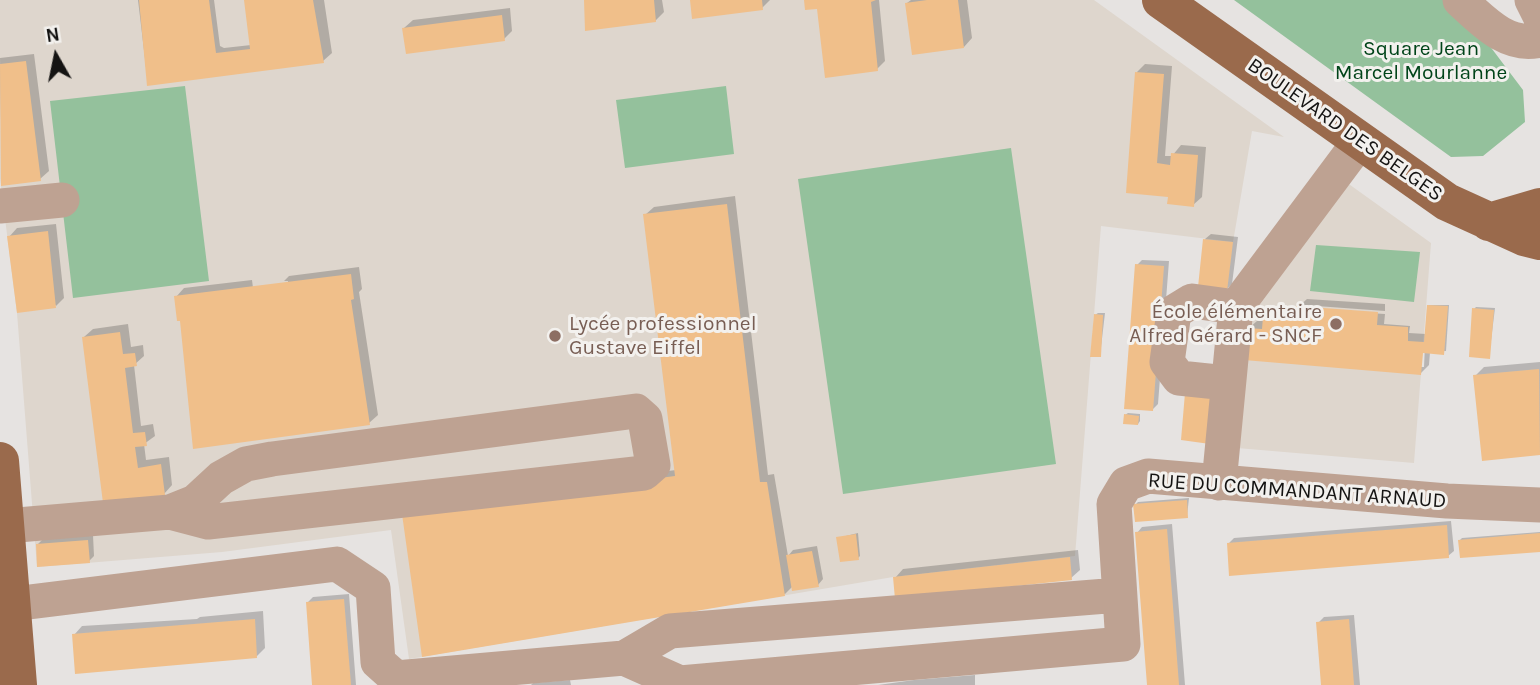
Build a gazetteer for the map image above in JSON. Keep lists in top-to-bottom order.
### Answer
{
  "streets": {
    "main road": ["BOULEVARD DES BELGES"],
    "street": ["RUE DU COMMANDANT ARNAUD"]
  },
  "parks": ["Square Jean Marcel Mourlanne"],
  "places": ["École élémentaire Alfred Gérard - SNCF", "Lycée professionnel Gustave Eiffel"],
  "north": "top"
}
